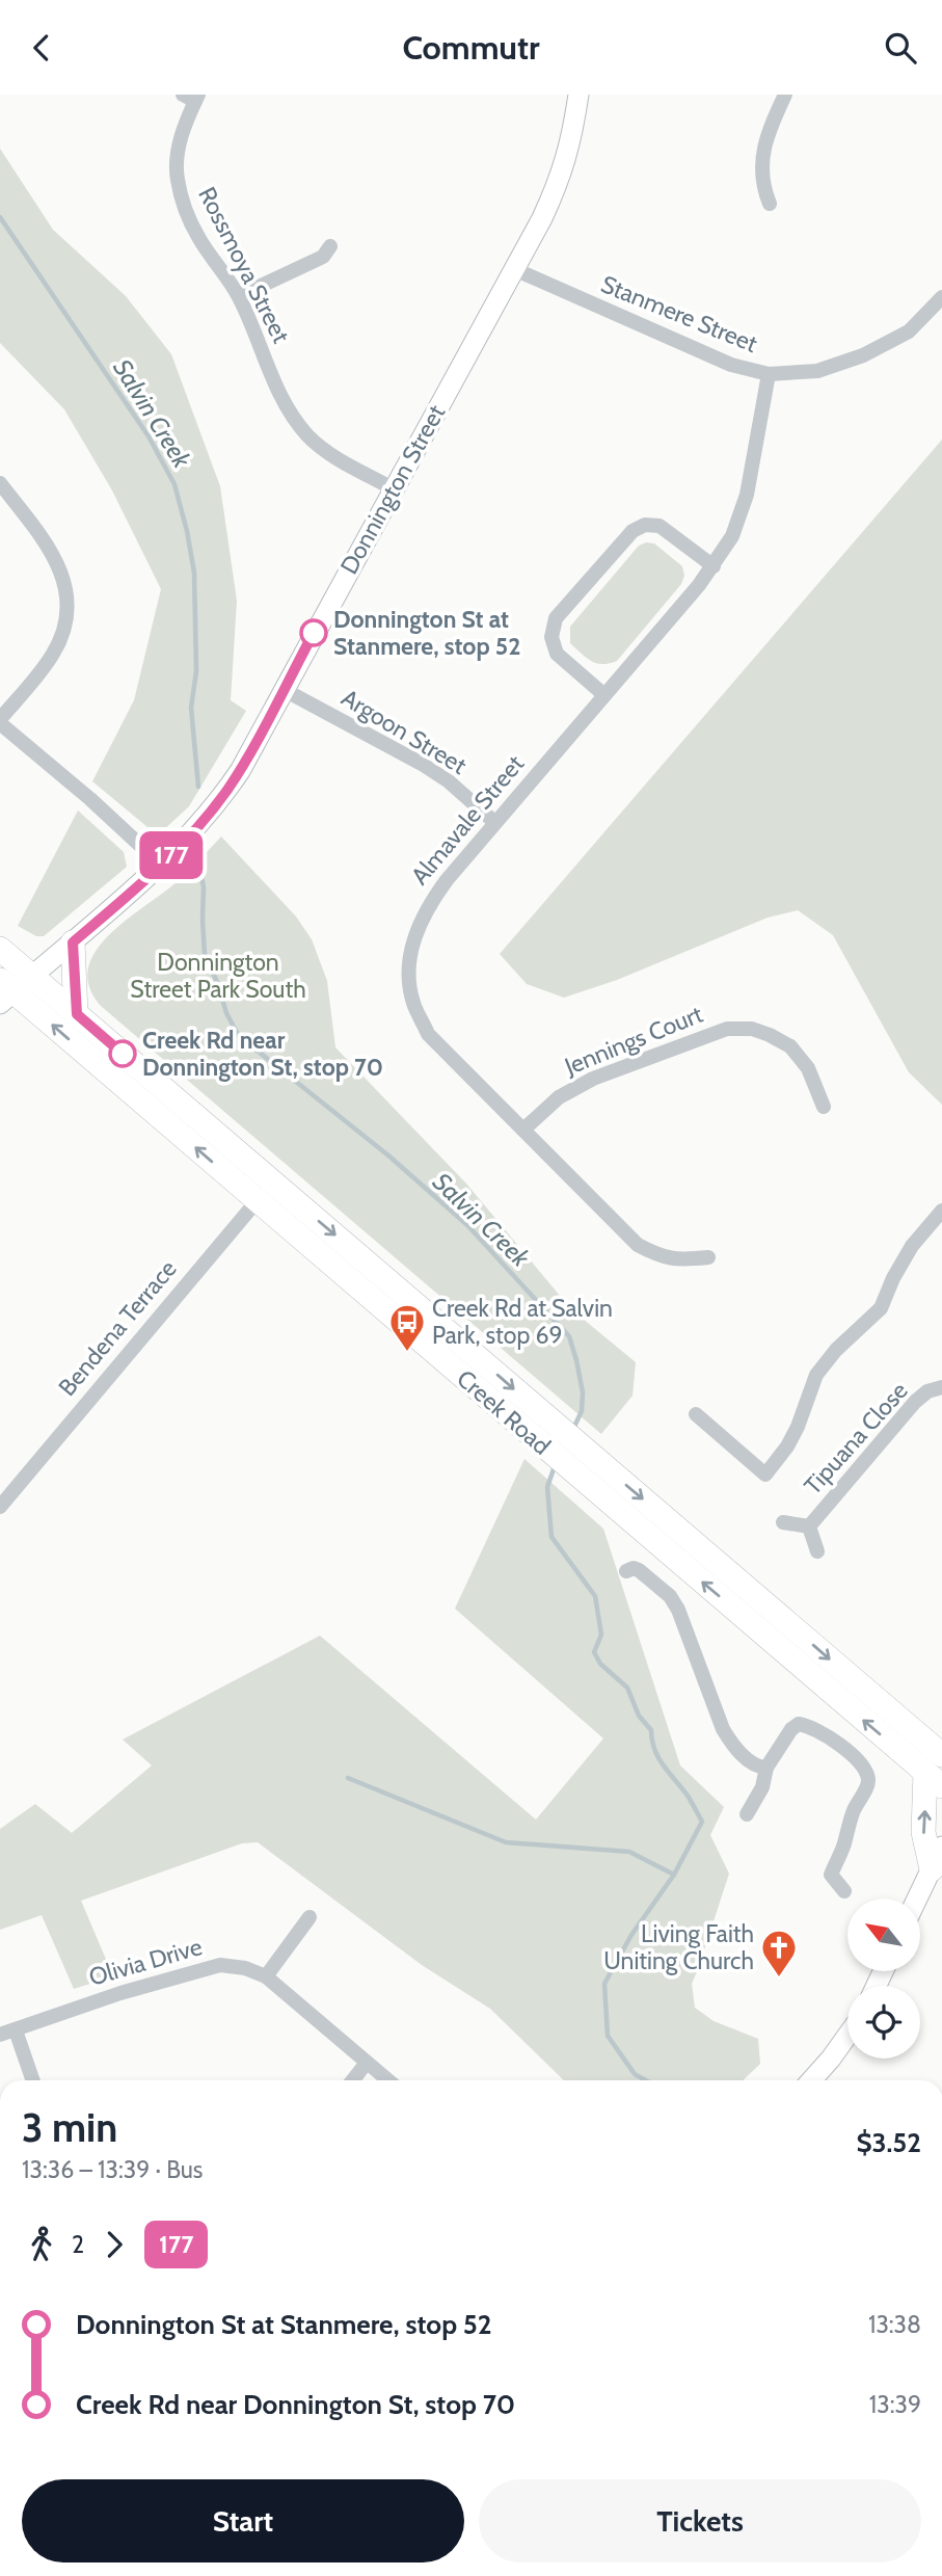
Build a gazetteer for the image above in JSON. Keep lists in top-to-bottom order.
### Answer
{
  "streets": {
    "main road": ["Creek Road"],
    "street": [
      "Rossmoya Street",
      "Stanmere Street",
      "Donnington Street",
      "Argoon Street",
      "Almavale Street",
      "Jennings Court",
      "Bendena Terrace",
      "Tipuana Close",
      "Olivia Drive"
    ]
  },
  "crossings": [
    ["Rossmoya Street", "Donnington Street"],
    ["Stanmere Street", "Donnington Street"],
    ["Stanmere Street", "Almavale Street"],
    ["Donnington Street", "Argoon Street"],
    ["Donnington Street", "Creek Road"],
    ["Argoon Street", "Almavale Street"],
    ["Almavale Street", "Jennings Court"],
    ["Bendena Terrace", "Creek Road"]
  ],
  "water": ["Salvin Creek"],
  "parks": ["Donnington Street Park South"],
  "places": {
    "other": ["Donnington St at Stanmere, stop 52", "Creek Rd near Donnington St, stop 70"],
    "bus stop": ["Creek Rd at Salvin Park, stop 69"],
    "church": ["Living Faith Uniting Church"]
  },
  "lines": ["bus line 177"],
  "north": "top left",
  "page": {
    "header": "Commutr",
    "on_map": "177",
    "heading": ["3 min", "13:36 – 13:39 · Bus", "$3.52"],
    "legs": ["2", "177"],
    "list": [
      {
        "name": "Donnington St at Stanmere, stop 52",
        "value": "13:38"
      },
      {
        "name": "Creek Rd near Donnington St, stop 70",
        "value": "13:39"
      }
    ],
    "buttons": ["Start", "Tickets"]
  }
}
